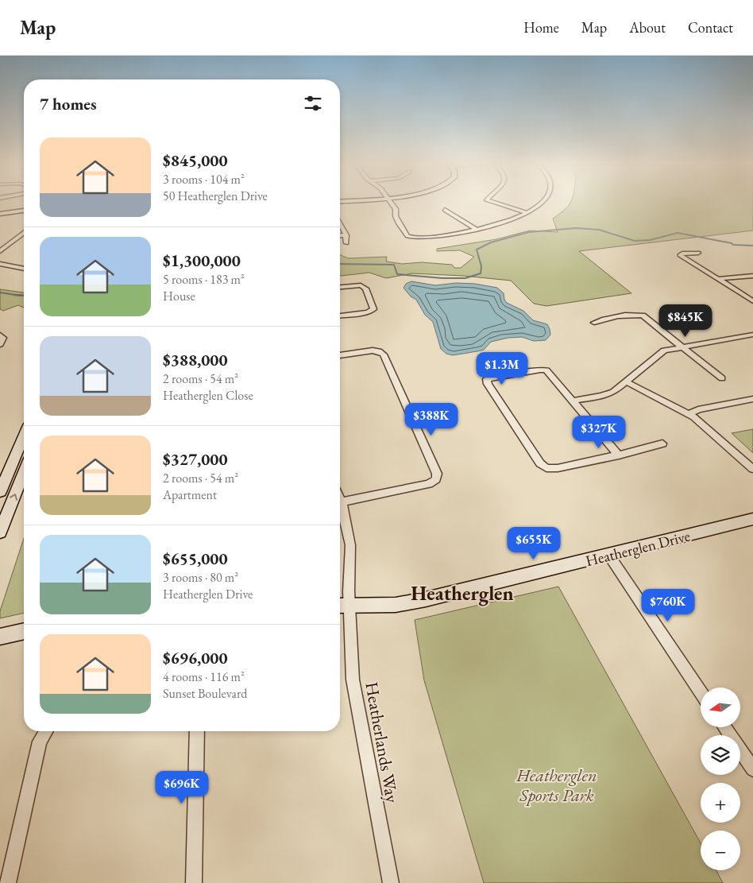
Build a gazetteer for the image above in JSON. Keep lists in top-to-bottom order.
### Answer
{
  "streets": {
    "street": ["Heatherglen Drive", "Heatherlands Way"]
  },
  "crossings": [
    ["Heatherglen Drive", "Heatherlands Way"]
  ],
  "districts": ["Heatherglen"],
  "parks": ["Heatherglen Sports Park"],
  "north": "left",
  "page": {
    "header": "Map",
    "nav": [
      "Home",
      "Map",
      "About",
      "Contact"
    ],
    "heading": "7 homes",
    "list": [
      {
        "name": "$845,000",
        "note": "3 rooms · 104 m² · 50 Heatherglen Drive"
      },
      {
        "name": "$1,300,000",
        "note": "5 rooms · 183 m² · House"
      },
      {
        "name": "$388,000",
        "note": "2 rooms · 54 m² · Heatherglen Close"
      },
      {
        "name": "$327,000",
        "note": "2 rooms · 54 m² · Apartment"
      },
      {
        "name": "$655,000",
        "note": "3 rooms · 80 m² · Heatherglen Drive"
      },
      {
        "name": "$696,000",
        "note": "4 rooms · 116 m² · Sunset Boulevard"
      }
    ],
    "price": [
      "$845K",
      "$1.3M",
      "$388K",
      "$327K",
      "$655K",
      "$760K",
      "$696K"
    ],
    "map_buttons": ["+", "−"]
  }
}
